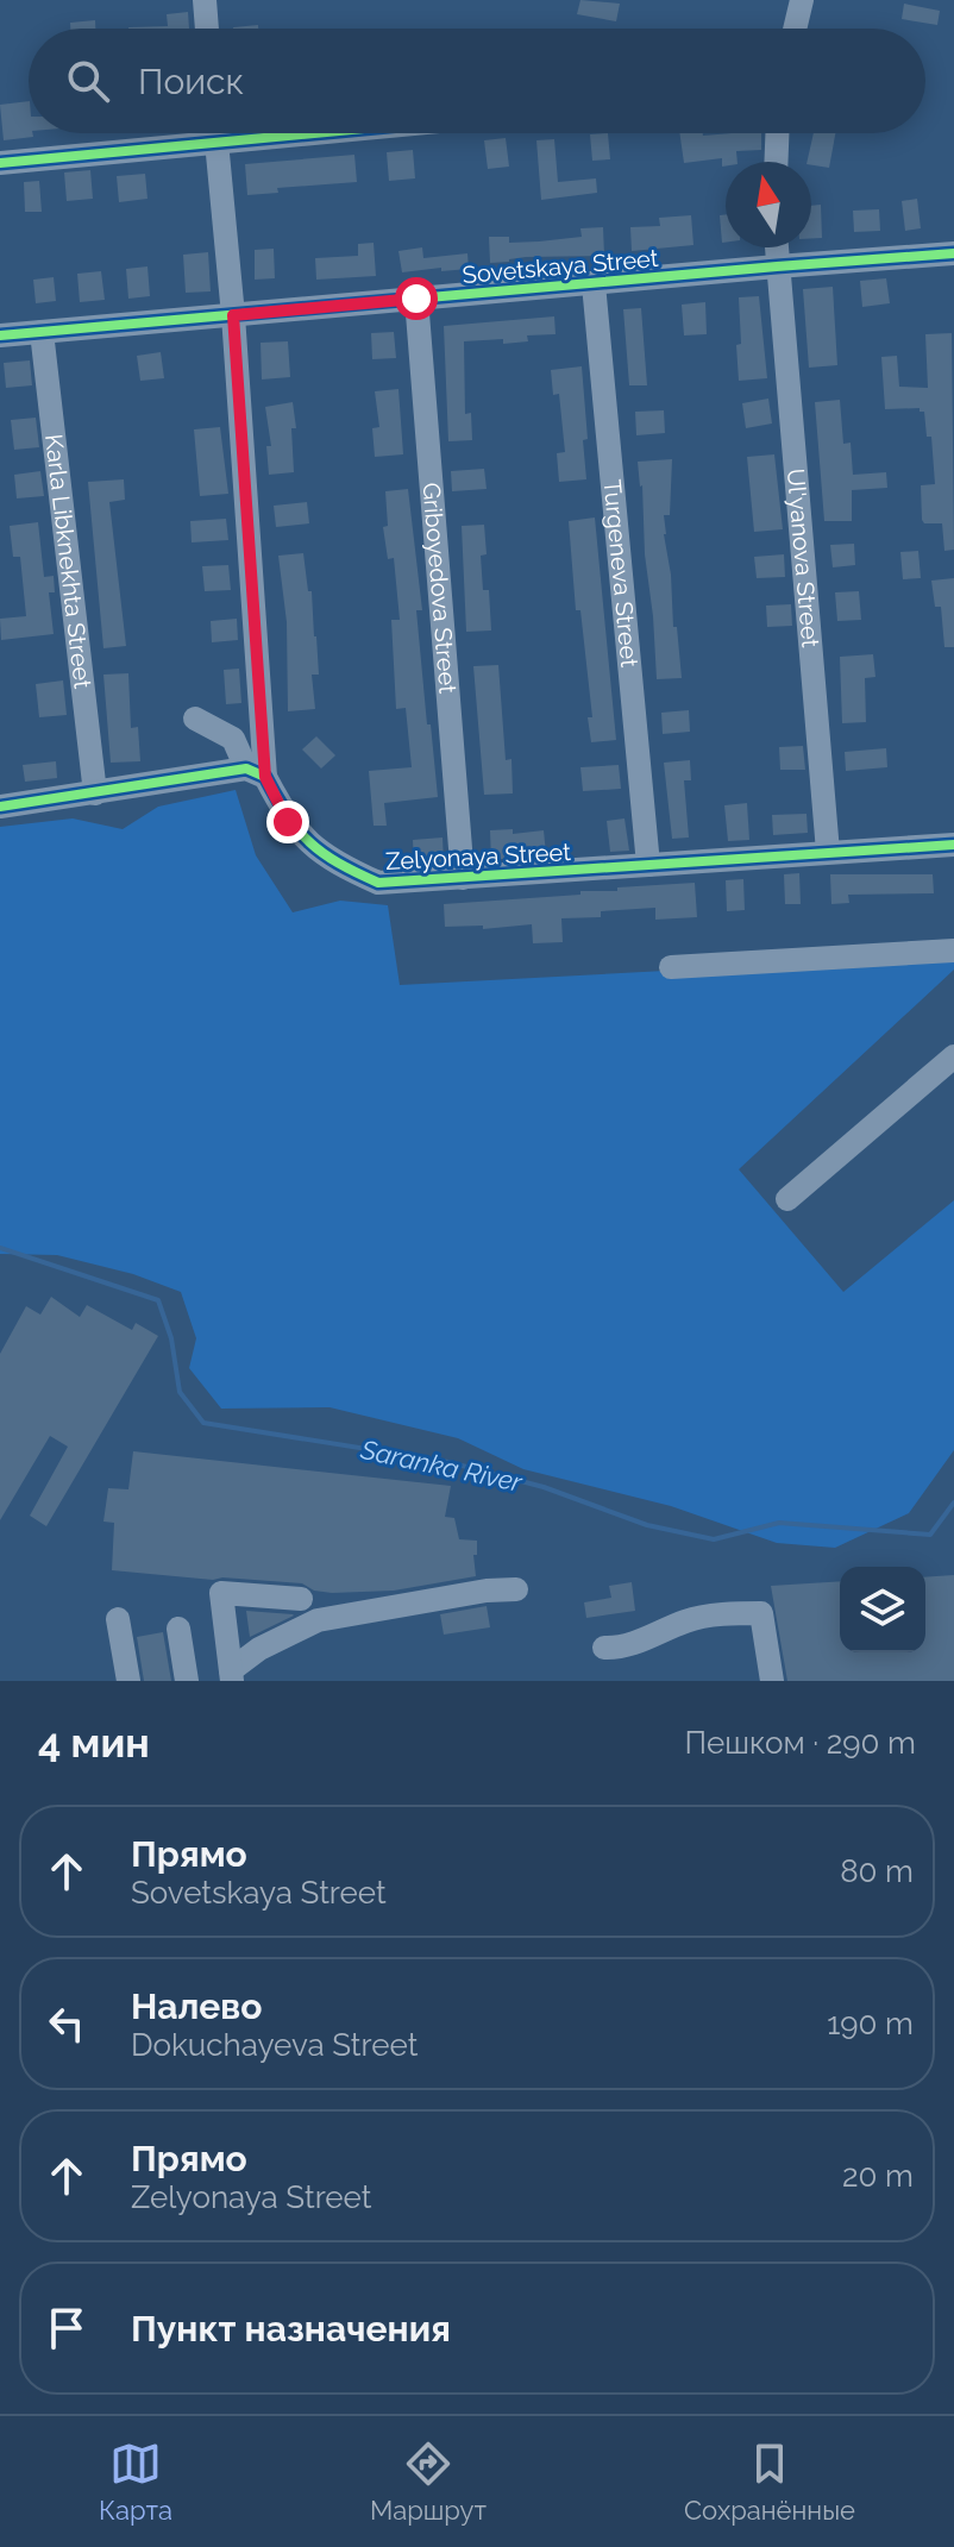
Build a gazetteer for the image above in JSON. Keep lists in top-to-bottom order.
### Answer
{
  "streets": {
    "street": [
      "Sovetskaya Street",
      "Ul'yanova Street",
      "Karla Libknekhta Street",
      "Turgeneva Street",
      "Griboyedova Street",
      "Zelyonaya Street"
    ]
  },
  "crossings": [
    ["Sovetskaya Street", "Ul'yanova Street"],
    ["Sovetskaya Street", "Karla Libknekhta Street"],
    ["Sovetskaya Street", "Turgeneva Street"],
    ["Sovetskaya Street", "Griboyedova Street"],
    ["Ul'yanova Street", "Zelyonaya Street"],
    ["Turgeneva Street", "Zelyonaya Street"],
    ["Griboyedova Street", "Zelyonaya Street"]
  ],
  "water": ["Saranka River"],
  "north": "top",
  "page": {
    "search": "Поиск",
    "heading": ["4 мин", "Пешком · 290 m"],
    "list": [
      ["Прямо", "Sovetskaya Street", "80 m"],
      ["Налево", "Dokuchayeva Street", "190 m"],
      ["Прямо", "Zelyonaya Street", "20 m"],
      "Пункт назначения"
    ],
    "nav": ["Карта", "Маршрут", "Сохранённые"]
  }
}
